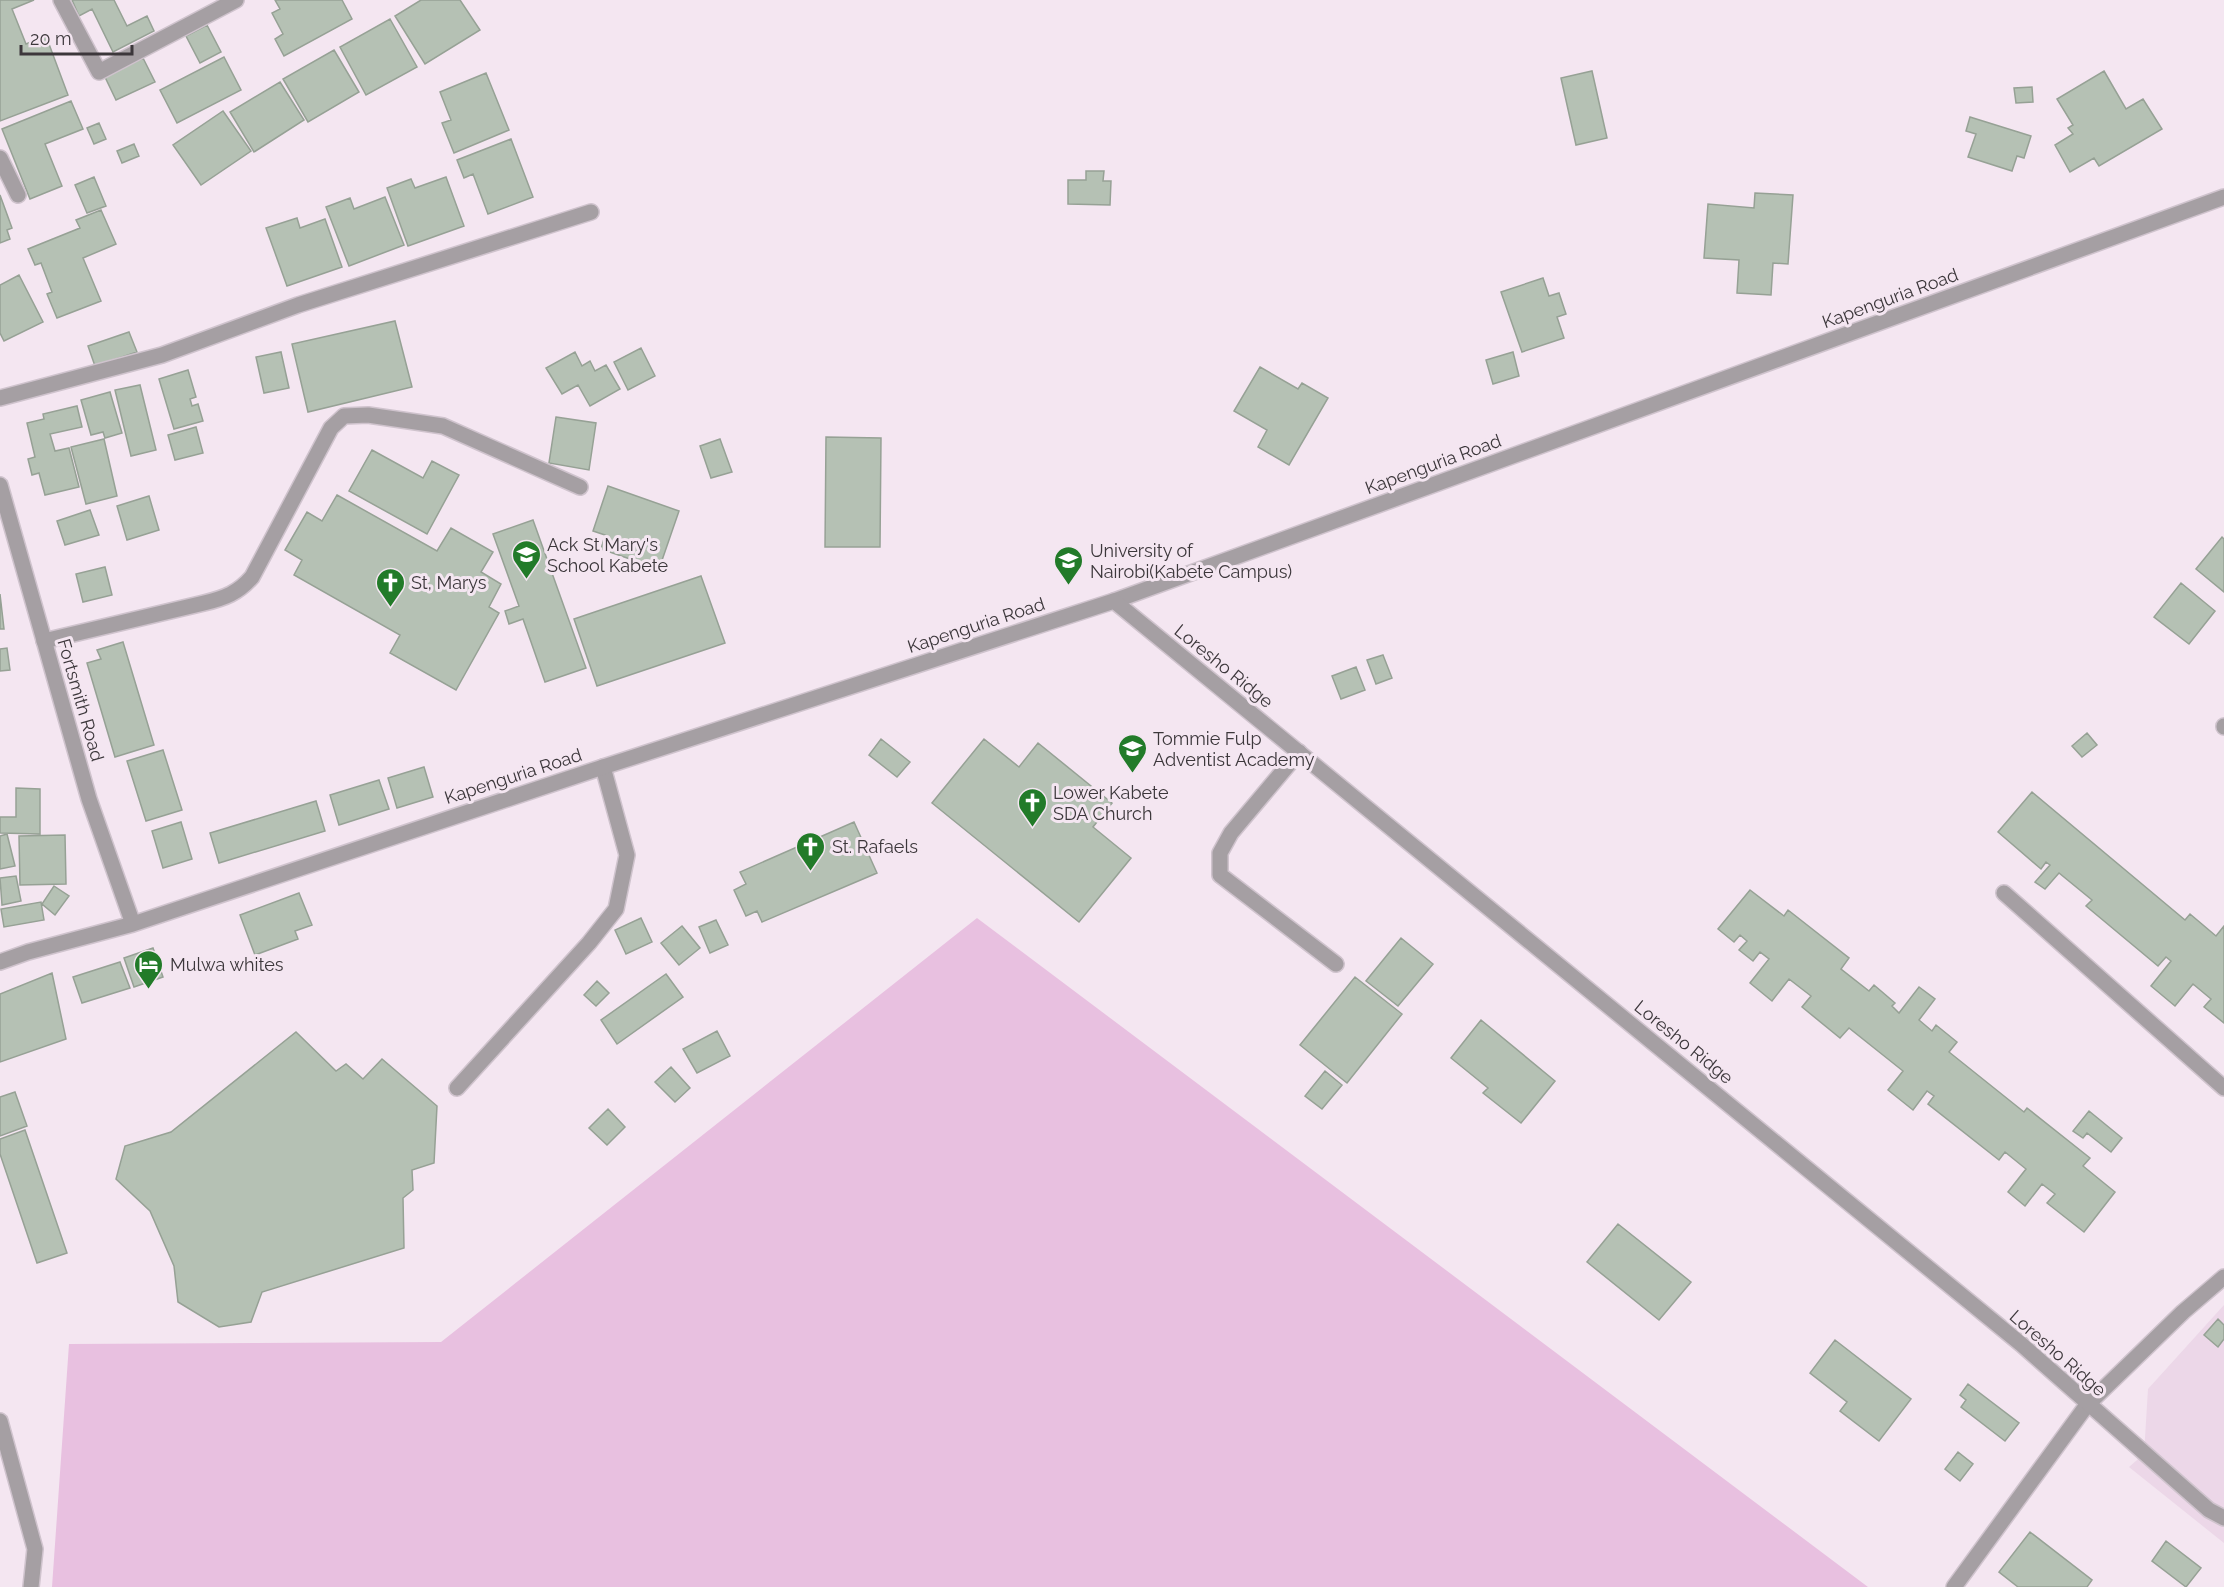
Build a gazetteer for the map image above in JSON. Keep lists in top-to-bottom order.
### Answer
{
  "streets": {
    "street": ["Kapenguria Road", "Loresho Ridge", "Fortsmith Road"]
  },
  "crossings": [
    ["Kapenguria Road", "Loresho Ridge"],
    ["Kapenguria Road", "Fortsmith Road"]
  ],
  "places": {
    "school or university": ["Ack St Mary's School Kabete", "University of Nairobi(Kabete Campus)", "Tommie Fulp Adventist Academy"],
    "church": ["St, Marys", "Lower Kabete SDA Church", "St. Rafaels"],
    "hotel": ["Mulwa whites"]
  },
  "scale_bar": "20 m"
}
